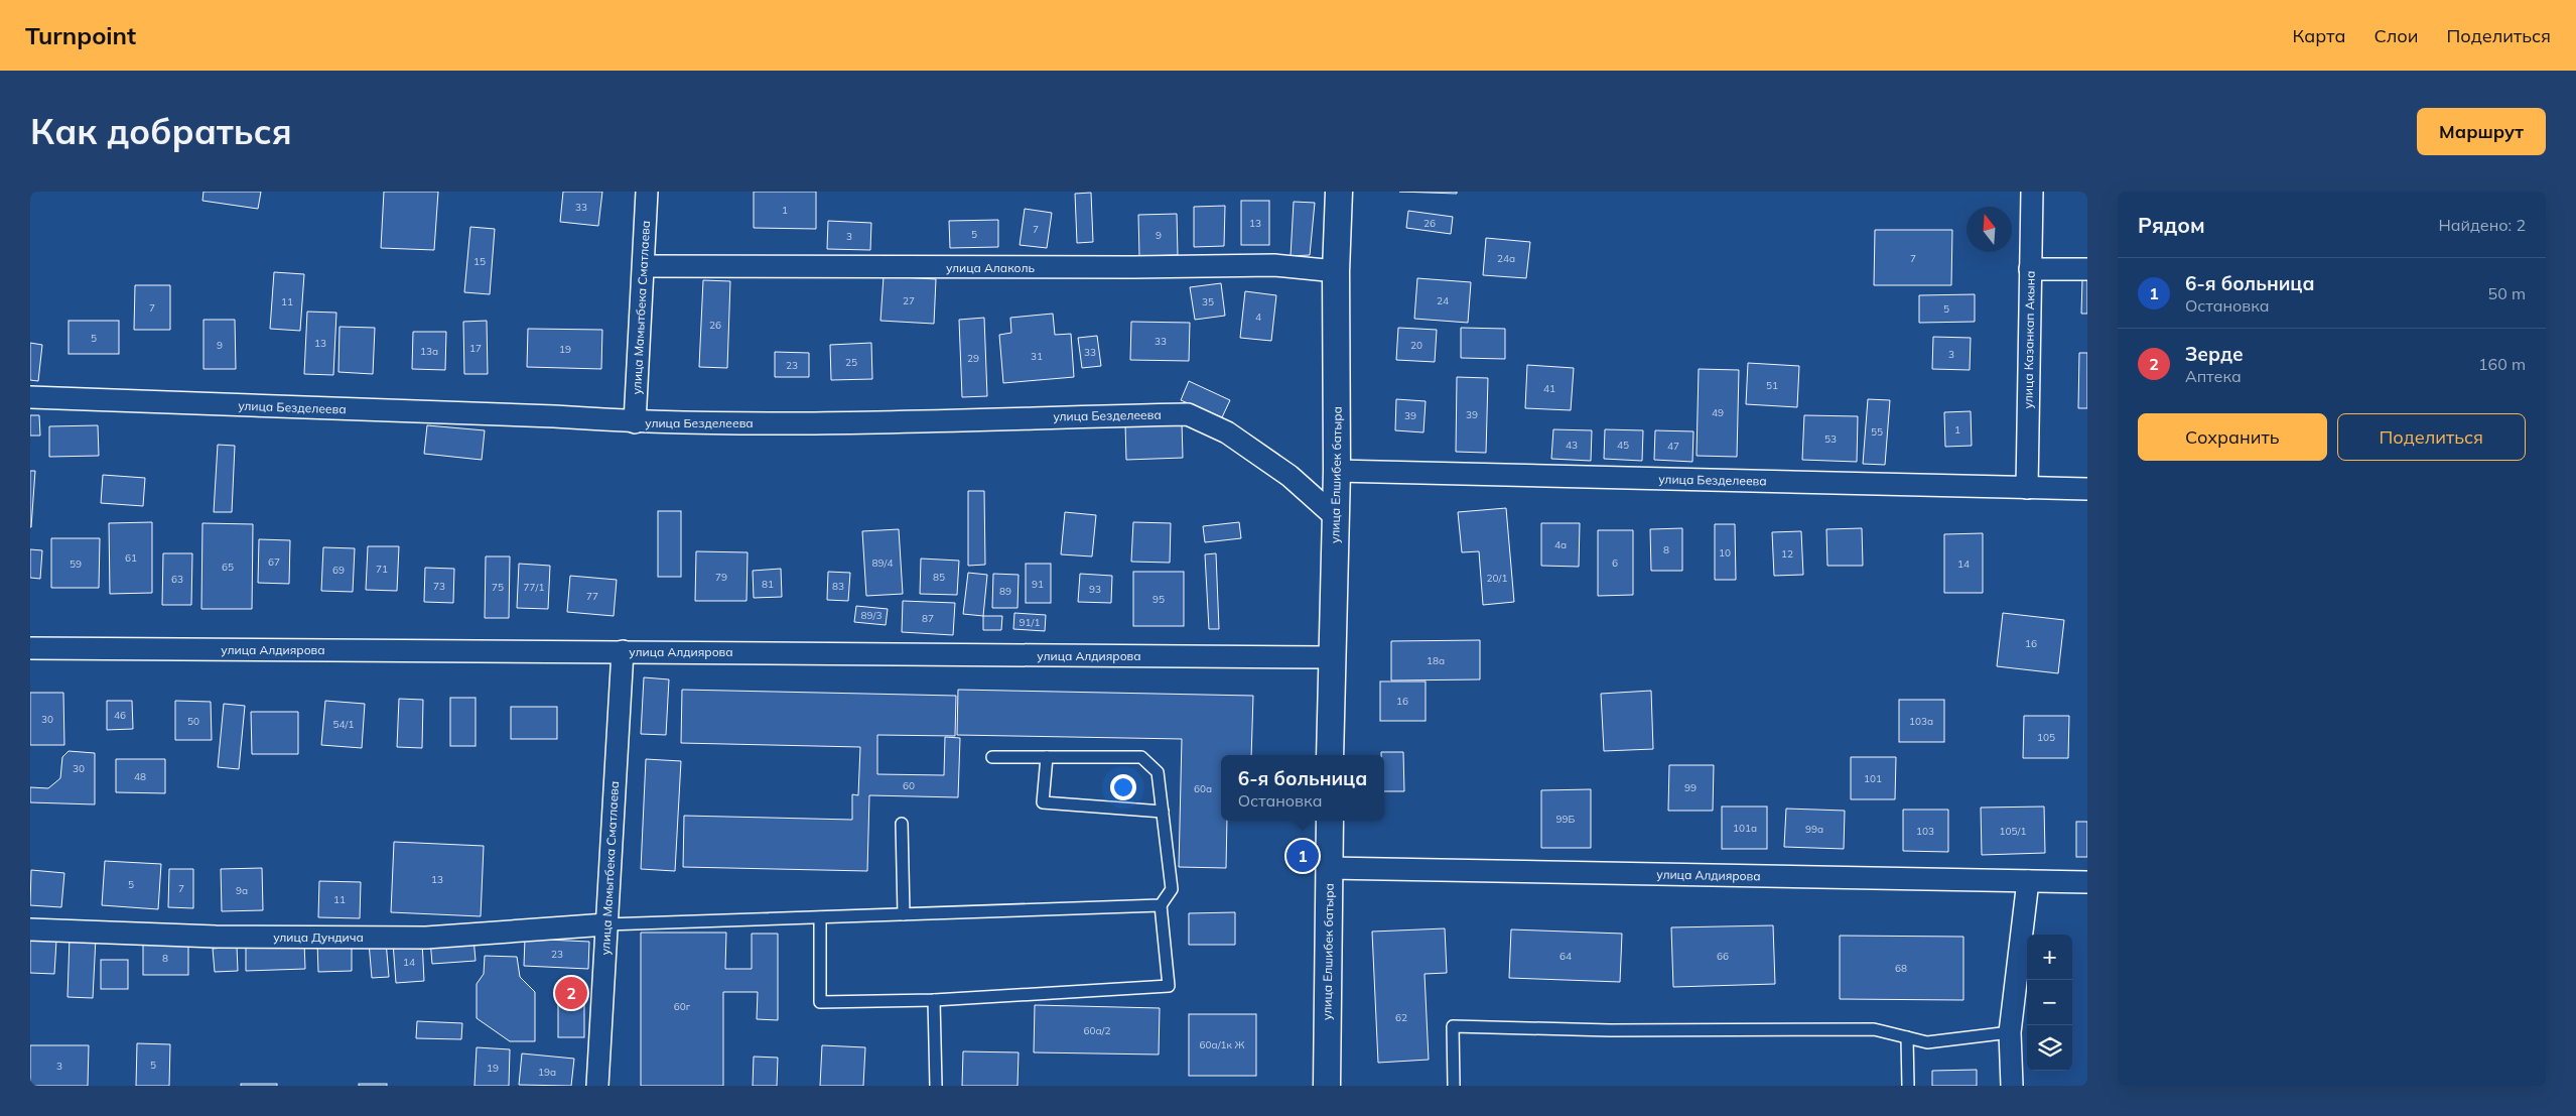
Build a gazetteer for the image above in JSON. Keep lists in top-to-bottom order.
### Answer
{
  "streets": {
    "street": [
      "улица Алаколь",
      "улица Мамытбека Сматлаева",
      "улица Казанкап Акына",
      "улица Безделеева",
      "улица Елшибек батыра",
      "улица Алдиярова",
      "улица Дундича"
    ]
  },
  "crossings": [
    ["улица Алаколь", "улица Мамытбека Сматлаева"],
    ["улица Алаколь", "улица Елшибек батыра"],
    ["улица Мамытбека Сматлаева", "улица Безделеева"],
    ["улица Мамытбека Сматлаева", "улица Алдиярова"],
    ["улица Мамытбека Сматлаева", "улица Дундича"],
    ["улица Казанкап Акына", "улица Безделеева"],
    ["улица Безделеева", "улица Елшибек батыра"],
    ["улица Елшибек батыра", "улица Алдиярова"]
  ],
  "house_numbers": [
    "33",
    "1",
    "13",
    "26",
    "7",
    "5",
    "9",
    "3",
    "24а",
    "7",
    "15",
    "27",
    "24",
    "11",
    "35",
    "7",
    "5",
    "4",
    "26",
    "5",
    "33",
    "13",
    "9",
    "20",
    "17",
    "19",
    "13а",
    "33",
    "3",
    "31",
    "29",
    "25",
    "23",
    "51",
    "41",
    "49",
    "39",
    "39",
    "1",
    "55",
    "53",
    "43",
    "45",
    "47",
    "4а",
    "8",
    "10",
    "12",
    "61",
    "67",
    "89/4",
    "6",
    "59",
    "14",
    "65",
    "71",
    "69",
    "79",
    "85",
    "20/1",
    "63",
    "81",
    "91",
    "73",
    "83",
    "75",
    "77/1",
    "93",
    "89",
    "77",
    "95",
    "89/3",
    "87",
    "91/1",
    "16",
    "18а",
    "16",
    "46",
    "30",
    "50",
    "103а",
    "54/1",
    "105",
    "30",
    "48",
    "101",
    "60",
    "99",
    "60а",
    "99Б",
    "101а",
    "99а",
    "103",
    "105/1",
    "13",
    "5",
    "7",
    "9а",
    "11",
    "23",
    "64",
    "66",
    "8",
    "14",
    "68",
    "60г",
    "62",
    "60а/2",
    "60а/1к Ж",
    "5",
    "3",
    "19",
    "19а"
  ],
  "north": "top",
  "page": {
    "header": "Turnpoint",
    "nav": ["Карта", "Слои", "Поделиться"],
    "buttons": [
      "Маршрут",
      ["Сохранить", "Поделиться"]
    ],
    "title": "Как добраться",
    "heading": ["Рядом", "Найдено: 2"],
    "list": [
      {
        "mark": "1",
        "name": "6-я больница",
        "note": "Остановка",
        "value": "50 m"
      },
      {
        "mark": "2",
        "name": "Зерде",
        "note": "Аптека",
        "value": "160 m"
      }
    ],
    "popup": ["6-я больница", "Остановка"],
    "pins": ["1", "2"],
    "map_buttons": ["+", "−"]
  }
}
